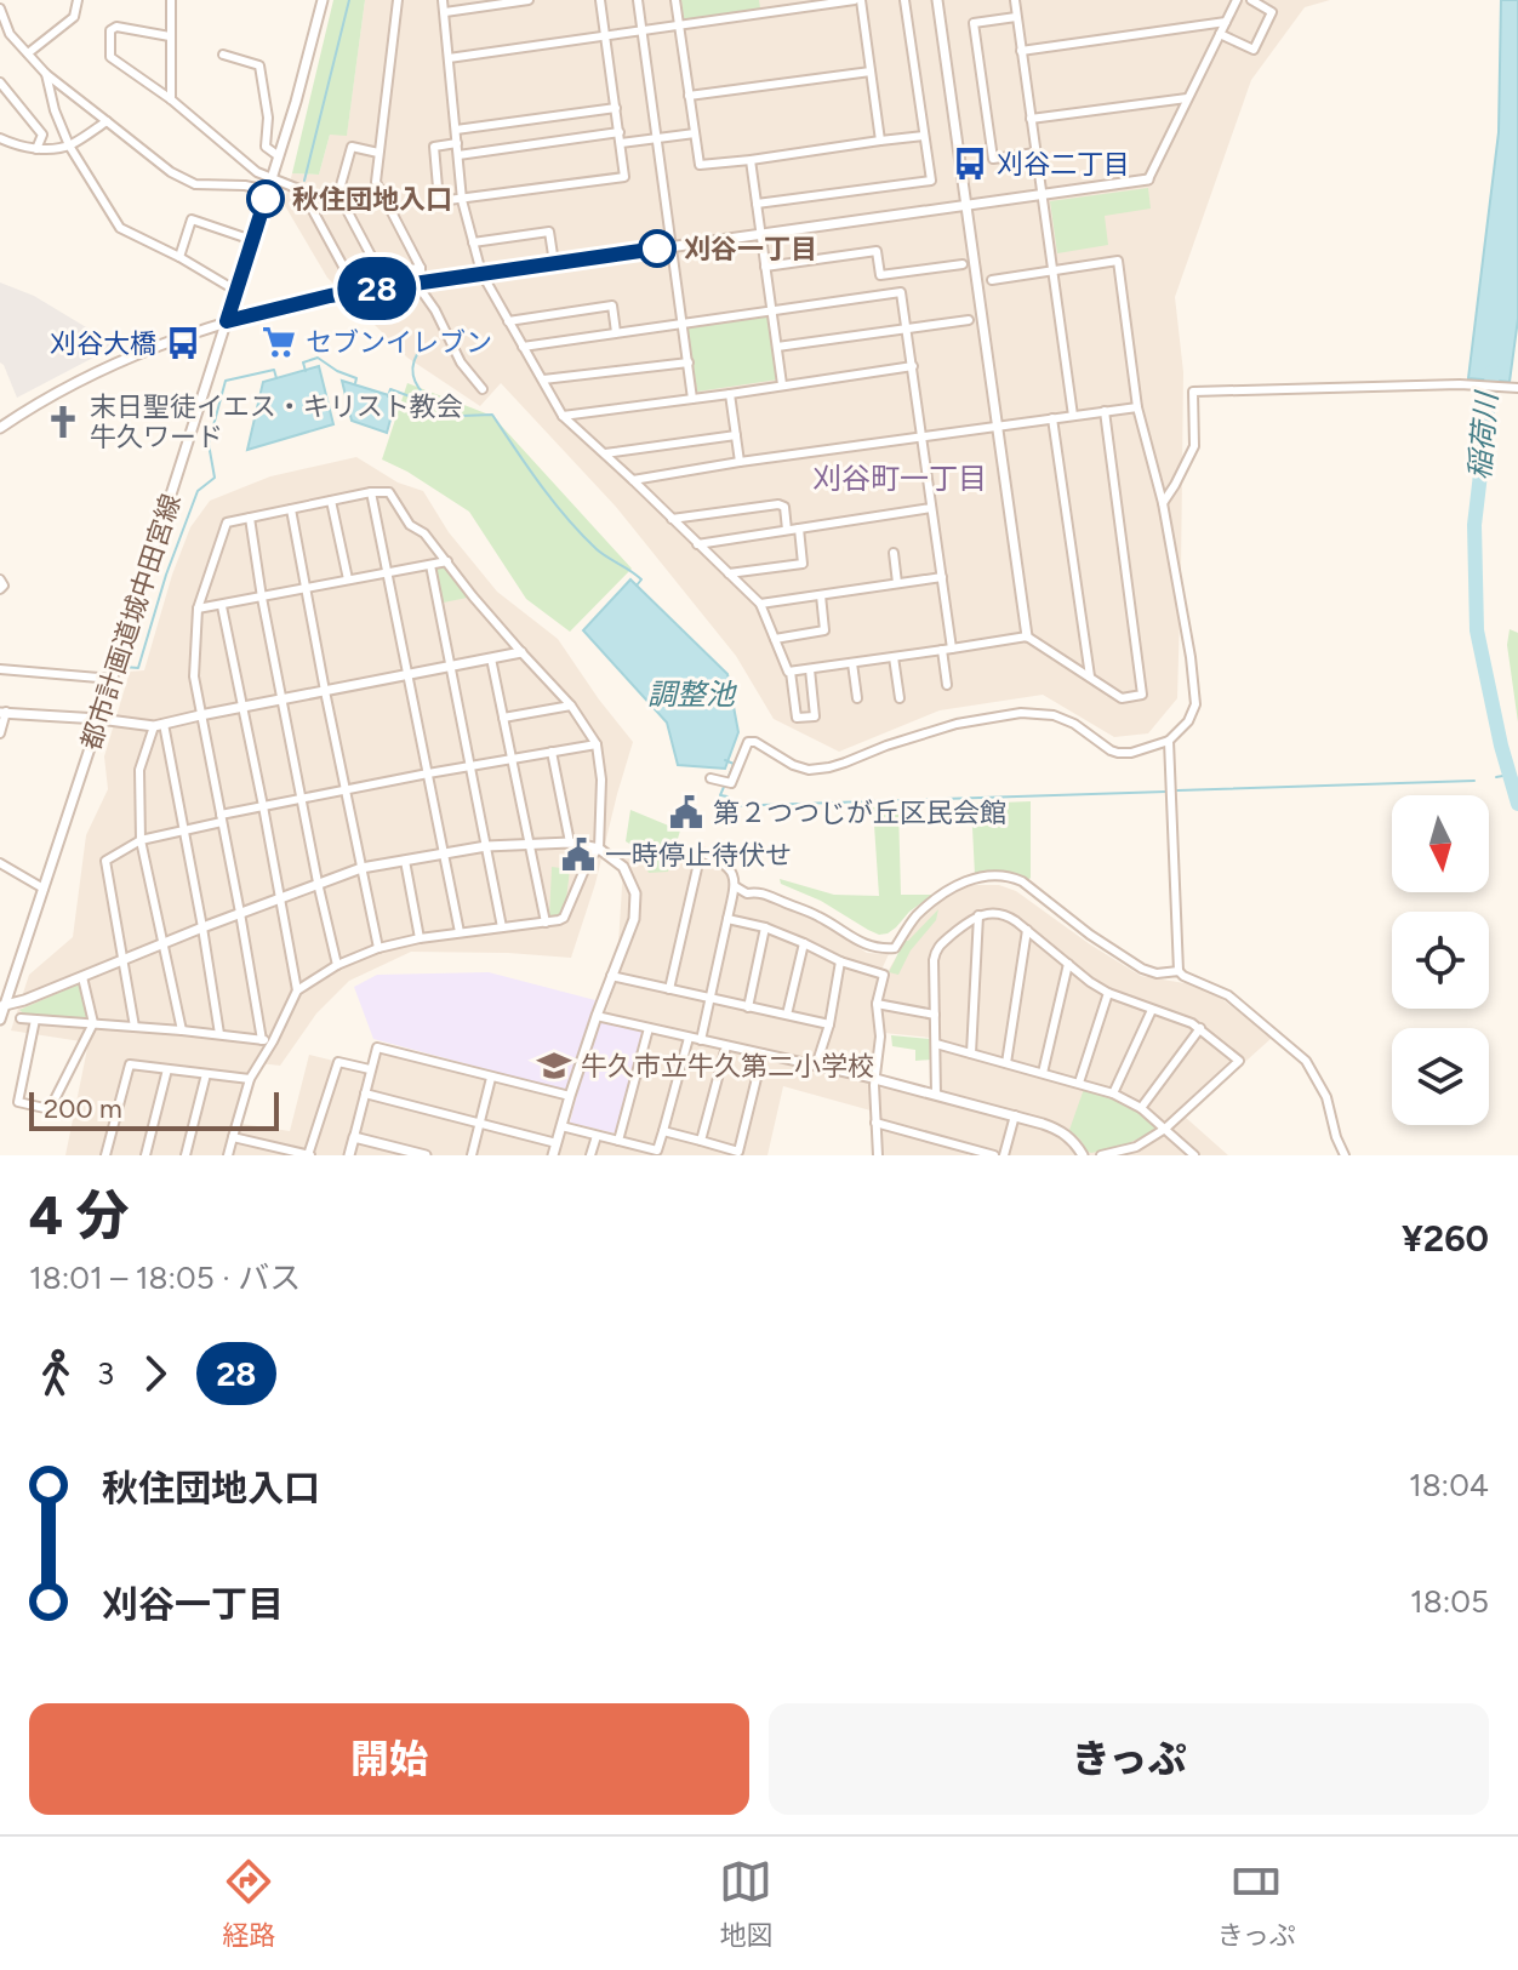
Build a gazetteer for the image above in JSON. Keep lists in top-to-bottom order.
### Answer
{
  "streets": {
    "street": ["都市計画道城中田宮線"]
  },
  "districts": ["刈谷町一丁目"],
  "water": ["稲荷川", "調整池"],
  "places": {
    "bus stop": ["刈谷二丁目", "刈谷大橋"],
    "other": ["秋住団地入口", "刈谷一丁目"],
    "supermarket": ["セブンイレブン"],
    "church": ["末日聖徒イエス・キリスト教会 牛久ワード"],
    "public building": ["第２つつじが丘区民会館", "一時停止待伏せ"],
    "school or university": ["牛久市立牛久第二小学校"]
  },
  "lines": ["bus line 28"],
  "scale_bar": "200 m",
  "north": "bottom",
  "page": {
    "on_map": "28",
    "scale": "200 m",
    "heading": ["4 分", "18:01 – 18:05 · バス", "¥260"],
    "legs": ["3", "28"],
    "list": [
      {
        "name": "秋住団地入口",
        "value": "18:04"
      },
      {
        "name": "刈谷一丁目",
        "value": "18:05"
      }
    ],
    "buttons": ["開始", "きっぷ"],
    "tabs": ["経路", "地図", "きっぷ"]
  }
}
